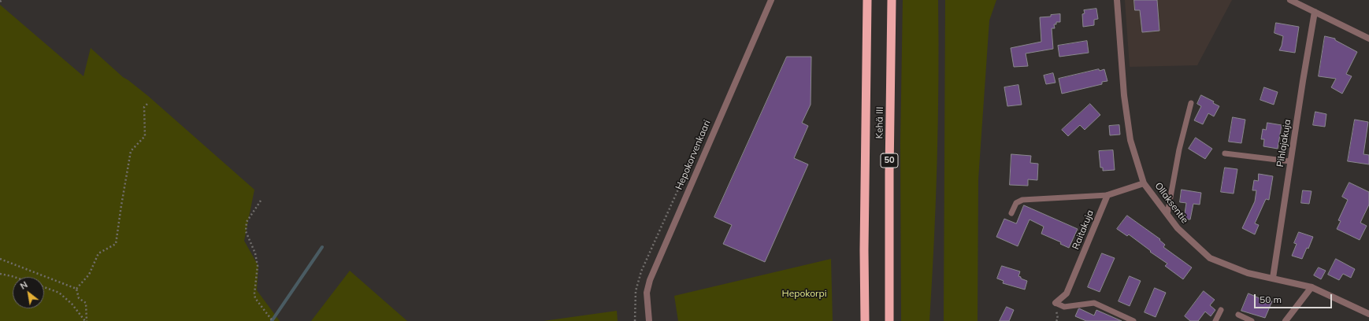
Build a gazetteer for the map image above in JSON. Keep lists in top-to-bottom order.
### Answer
{
  "streets": {
    "highway": ["Kehä III", "50"],
    "street": [
      "Pihlajakuja",
      "Hepokorvenkaari",
      "Ollaksentie",
      "Raitakuja"
    ]
  },
  "crossings": [
    ["Pihlajakuja", "Ollaksentie"]
  ],
  "parks": ["Hepokorpi"],
  "scale_bar": "50 m",
  "north": "top left"
}
